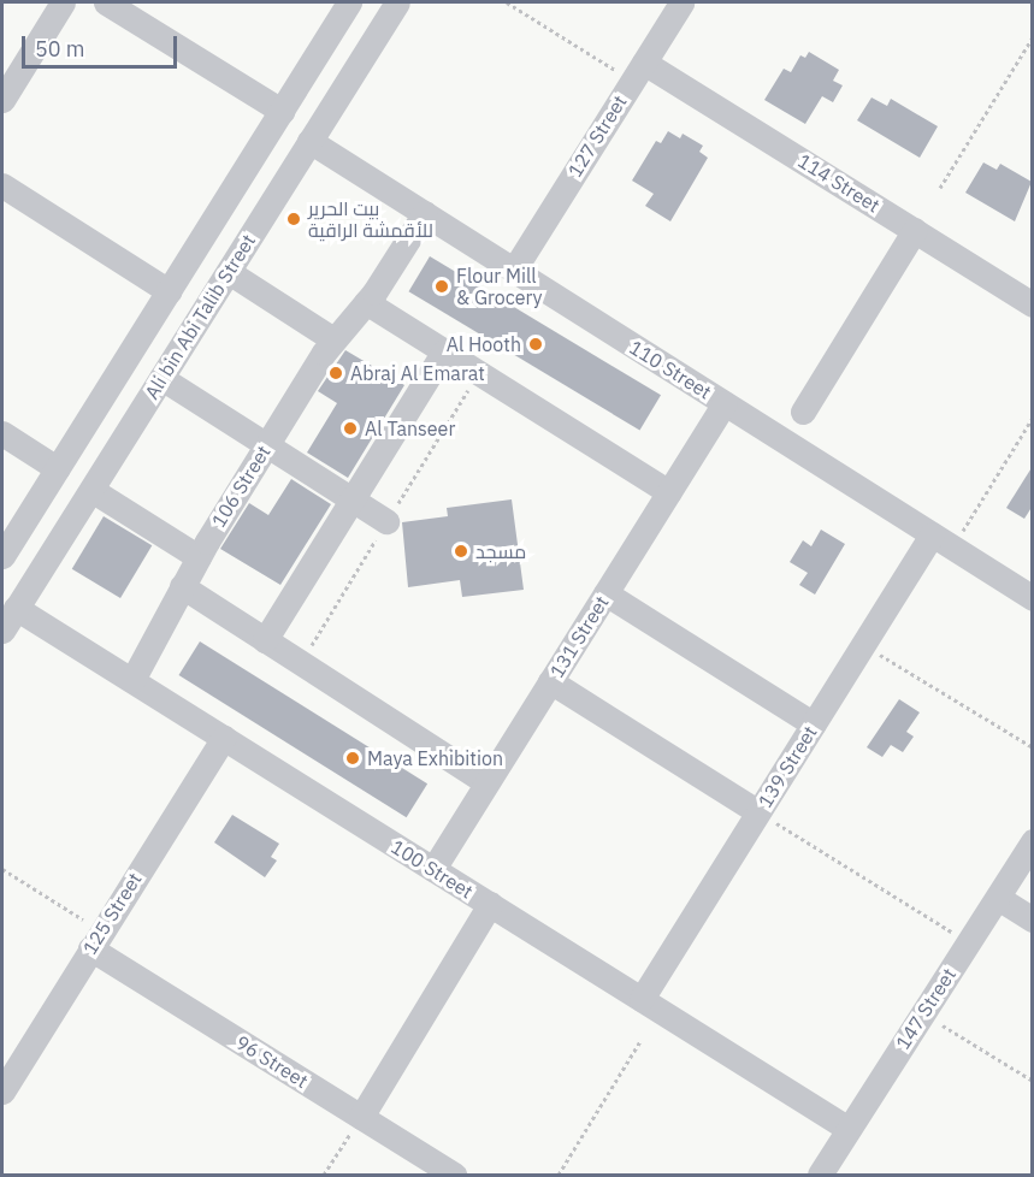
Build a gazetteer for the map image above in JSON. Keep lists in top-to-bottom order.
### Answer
{
  "streets": {
    "street": [
      "127 Street",
      "114 Street",
      "Ali bin Abi Talib Street",
      "110 Street",
      "106 Street",
      "131 Street",
      "139 Street",
      "100 Street",
      "125 Street",
      "147 Street",
      "96 Street"
    ]
  },
  "crossings": [
    ["127 Street", "114 Street"],
    ["127 Street", "110 Street"],
    ["Ali bin Abi Talib Street", "110 Street"],
    ["Ali bin Abi Talib Street", "100 Street"],
    ["110 Street", "106 Street"],
    ["110 Street", "131 Street"],
    ["110 Street", "139 Street"],
    ["106 Street", "100 Street"],
    ["131 Street", "100 Street"],
    ["139 Street", "100 Street"],
    ["100 Street", "125 Street"],
    ["100 Street", "147 Street"],
    ["125 Street", "96 Street"]
  ],
  "places": [
    "بيت الحرير للأقمشة الراقية",
    "Flour Mill & Grocery",
    "Al Hooth",
    "Abraj Al Emarat",
    "Al Tanseer",
    "مسجد",
    "Maya Exhibition"
  ],
  "scale_bar": "50 m"
}
